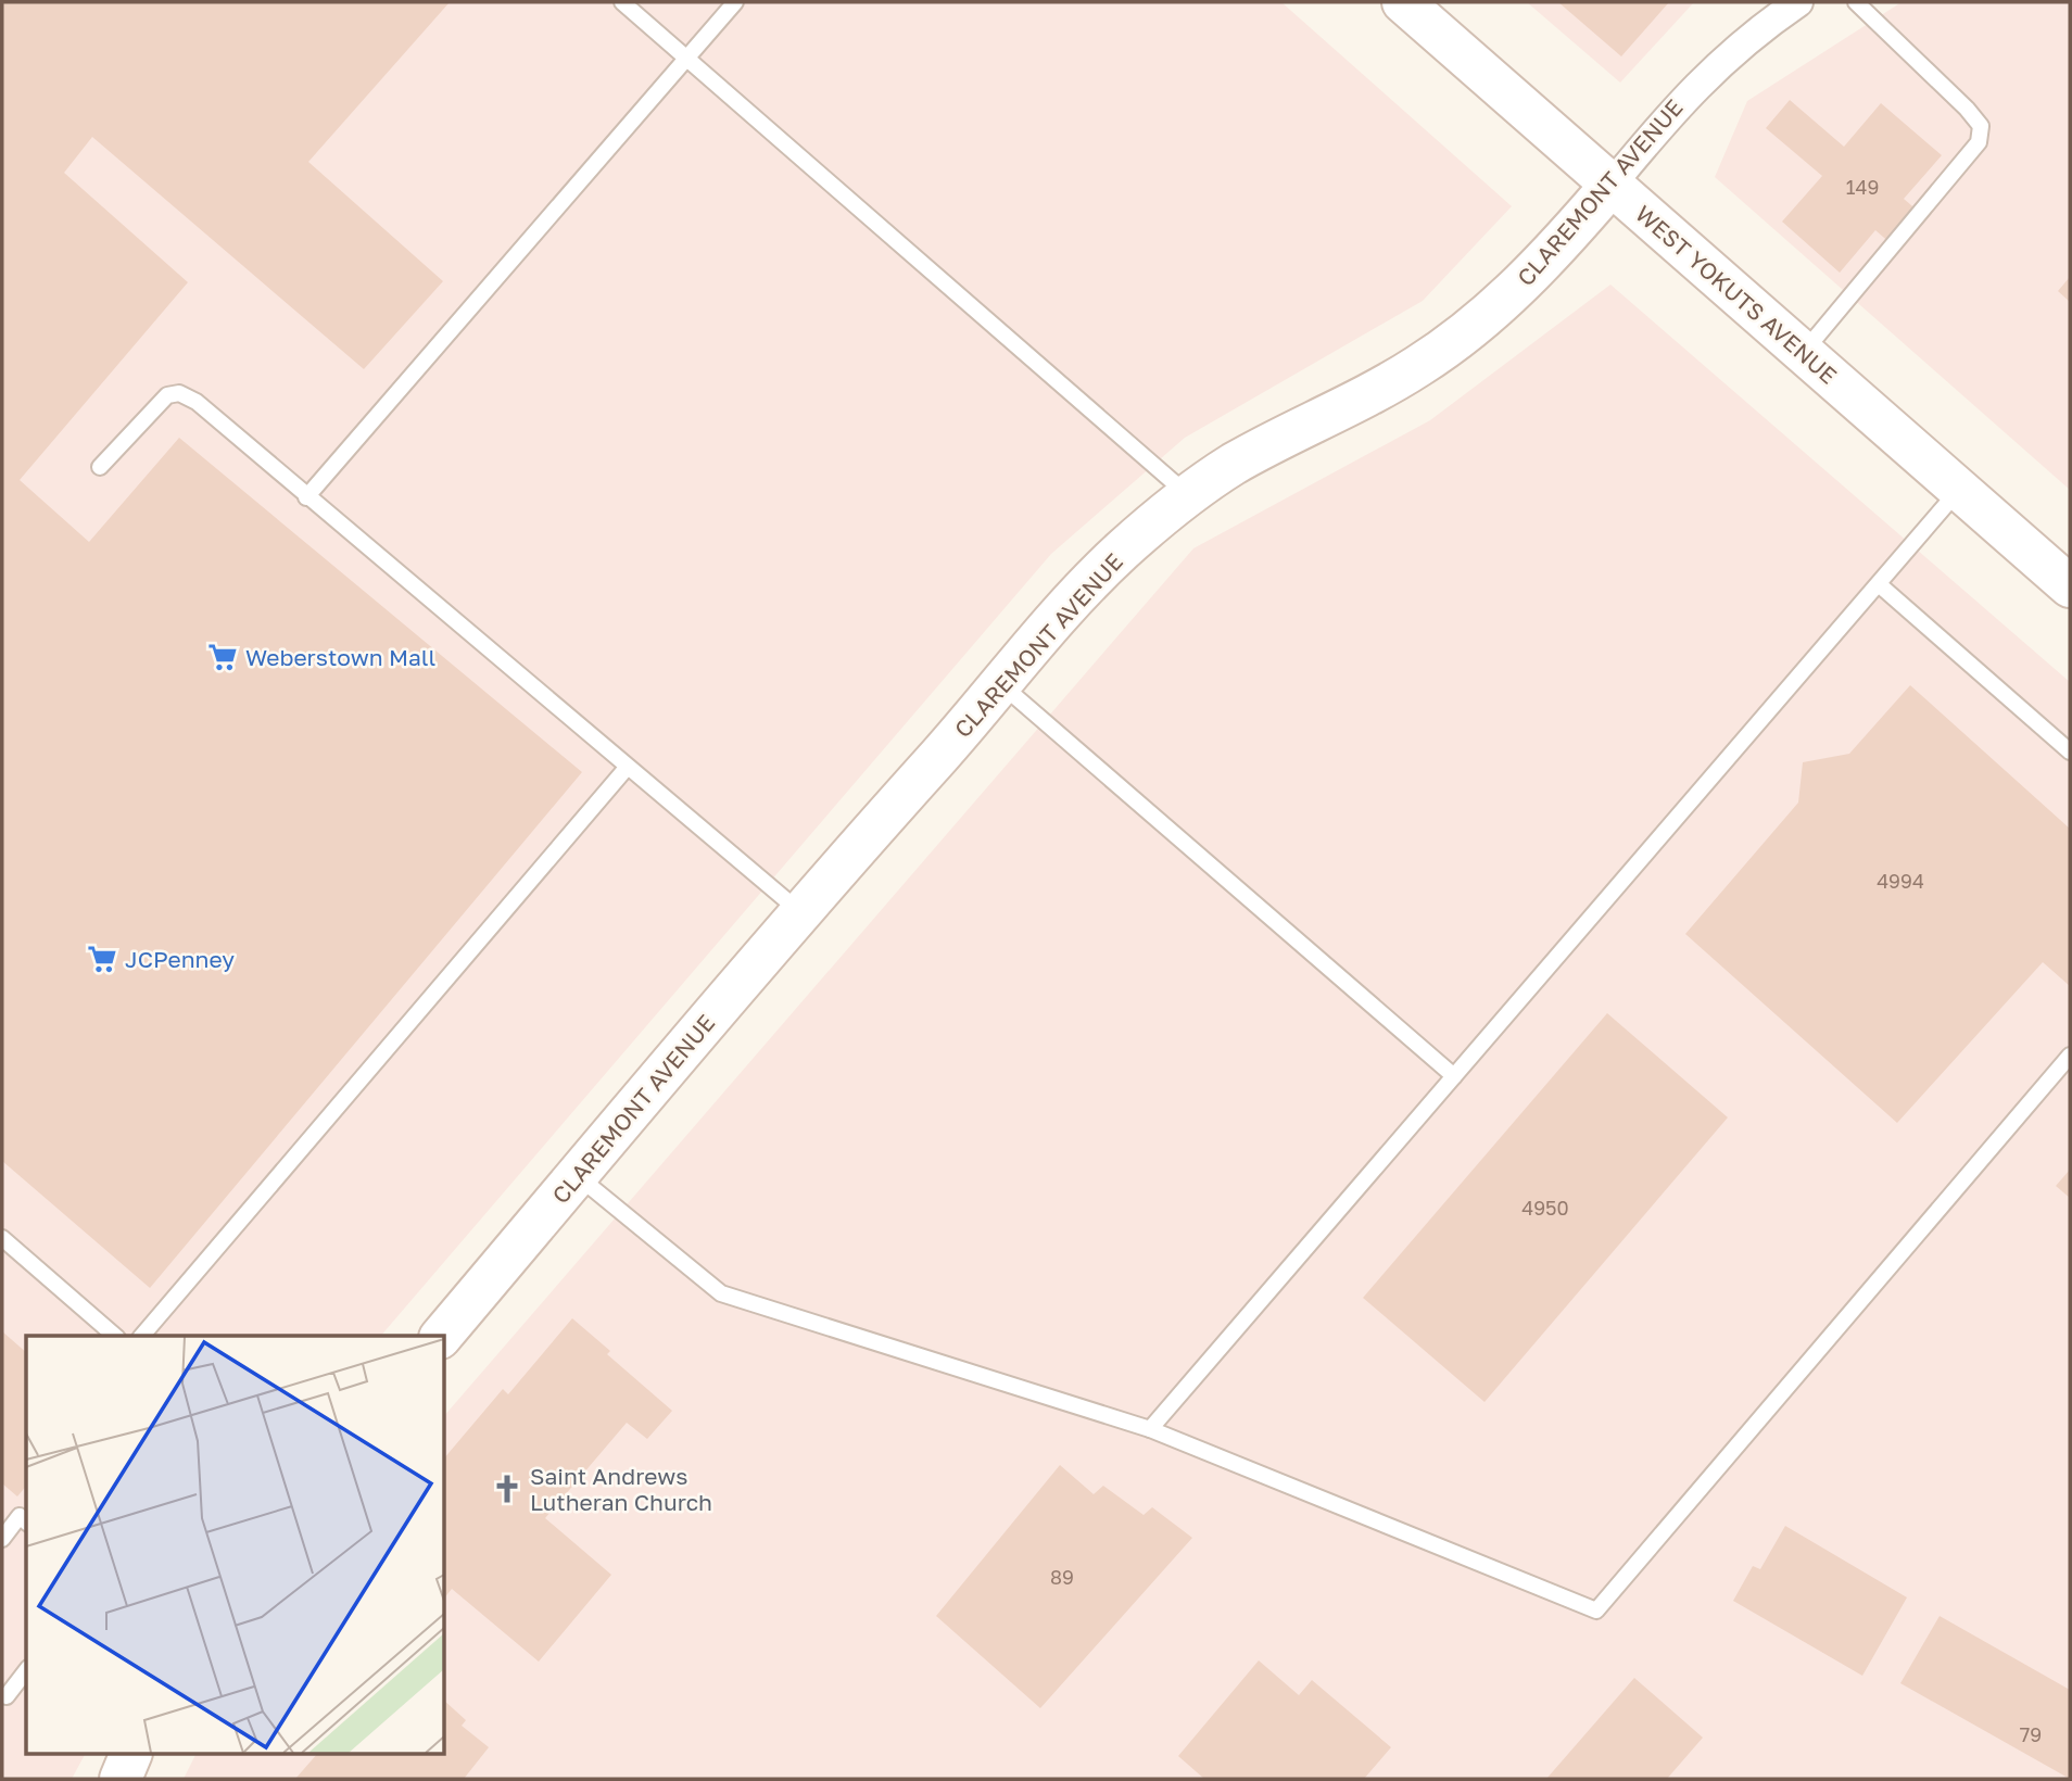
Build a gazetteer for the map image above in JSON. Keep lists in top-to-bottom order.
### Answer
{
  "streets": {
    "street": ["CLAREMONT AVENUE", "WEST YOKUTS AVENUE"]
  },
  "crossings": [
    ["CLAREMONT AVENUE", "WEST YOKUTS AVENUE"]
  ],
  "places": {
    "supermarket": ["Weberstown Mall", "JCPenney"],
    "church": ["Saint Andrews Lutheran Church"]
  },
  "house_numbers": [
    "149",
    "4994",
    "4950",
    "89",
    "79"
  ]
}
